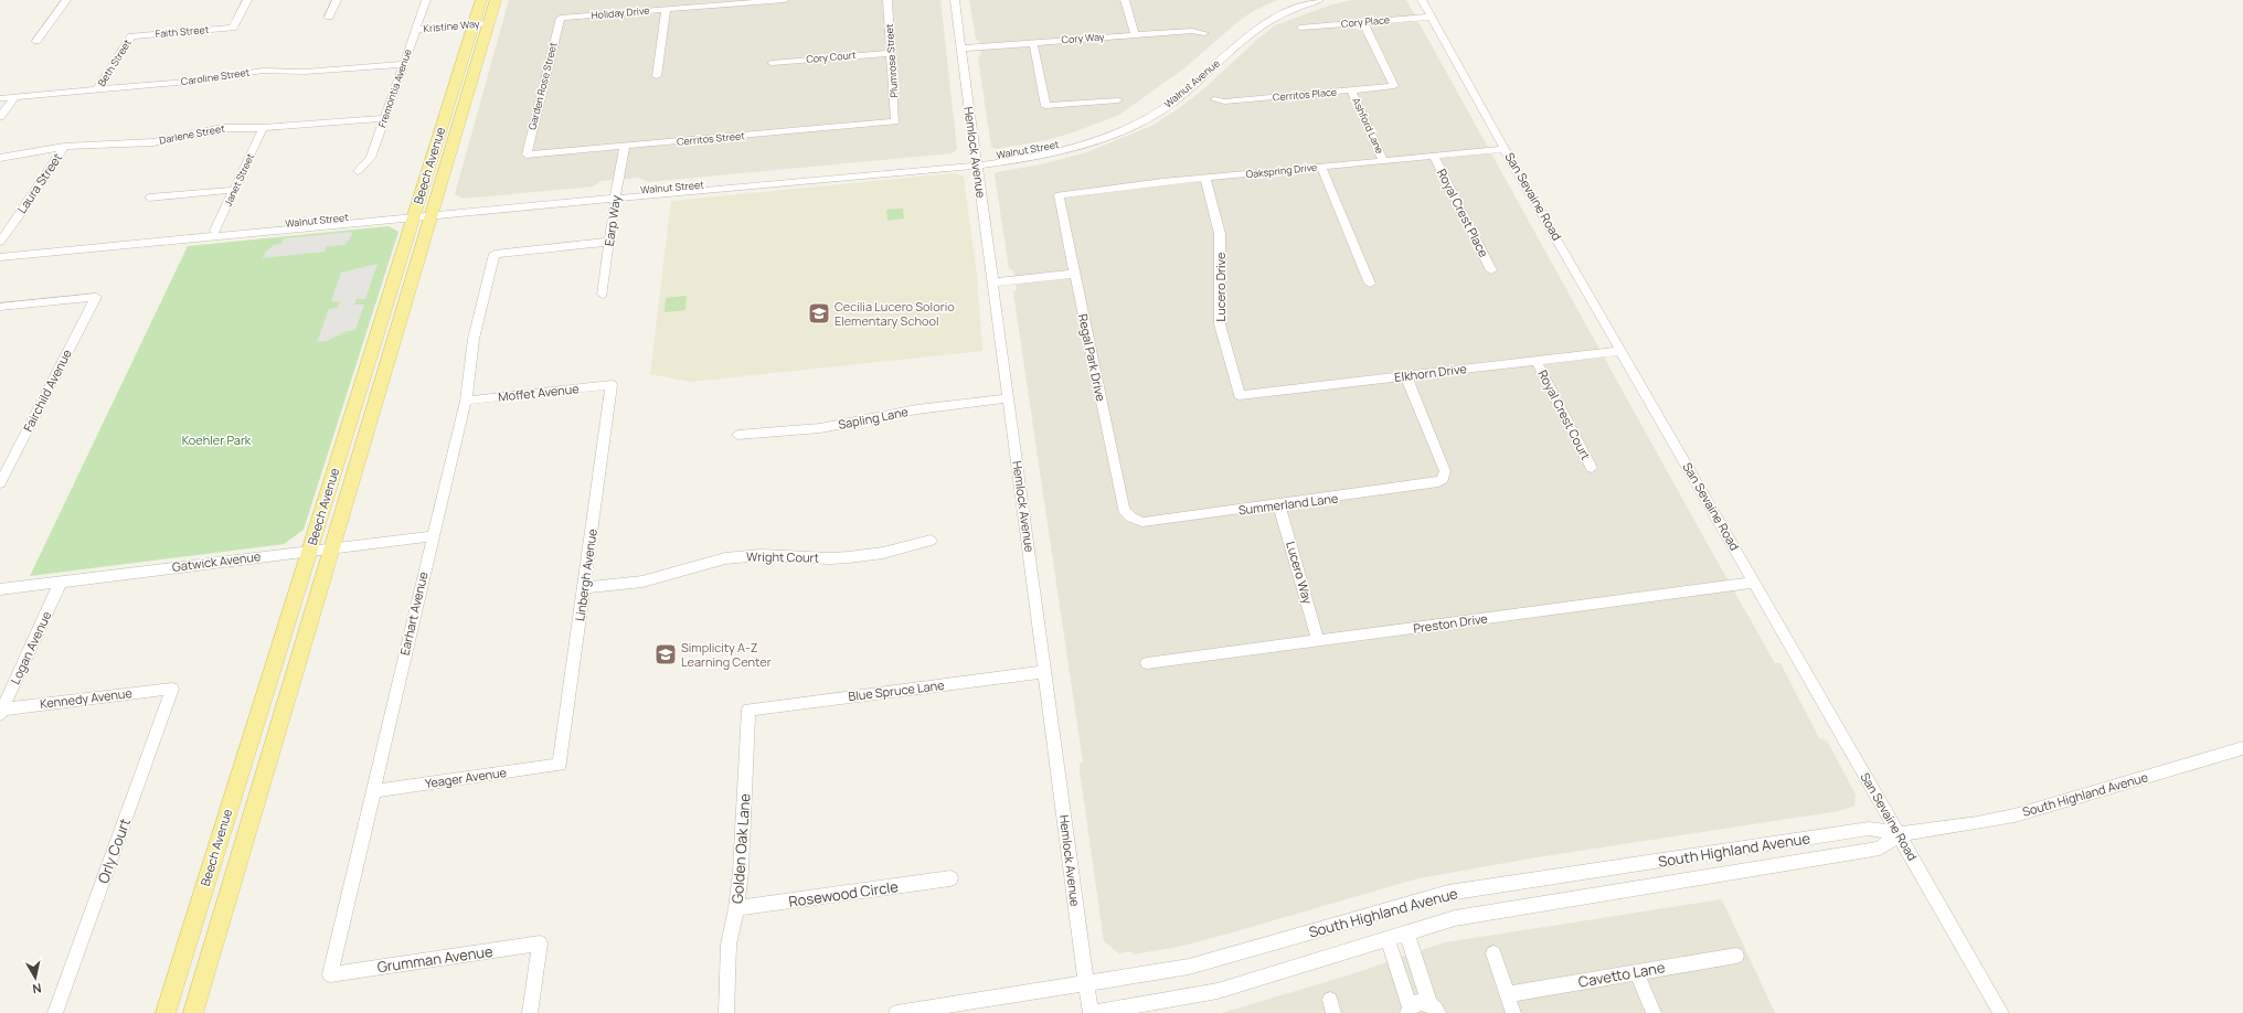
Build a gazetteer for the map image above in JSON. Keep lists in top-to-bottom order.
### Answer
{
  "streets": {
    "main road": ["Beech Avenue"],
    "street": [
      "Holiday Drive",
      "Cory Place",
      "Kristine Way",
      "Faith Street",
      "Cory Way",
      "Cory Court",
      "Plumrose Street",
      "Beth Street",
      "Caroline Street",
      "Walnut Avenue",
      "Garden Rose Street",
      "Fremontia Avenue",
      "Cerritos Place",
      "Ashford Lane",
      "Darlene Street",
      "Cerritos Street",
      "Walnut Street",
      "Hemlock Avenue",
      "Oakspring Drive",
      "Janet Street",
      "Laura Street",
      "San Sevaine Road",
      "Royal Crest Place",
      "Earp Way",
      "Lucero Drive",
      "Regal Park Drive",
      "Elkhorn Drive",
      "Fairchild Avenue",
      "Moffet Avenue",
      "Royal Crest Court",
      "Sapling Lane",
      "Summerland Lane",
      "Wright Court",
      "Gatwick Avenue",
      "Lucero Way",
      "Linbergh Avenue",
      "Earhart Avenue",
      "Preston Drive",
      "Logan Avenue",
      "Blue Spruce Lane",
      "Kennedy Avenue",
      "Yeager Avenue",
      "South Highland Avenue",
      "Golden Oak Lane",
      "Orly Court",
      "Rosewood Circle",
      "Grumman Avenue",
      "Cavetto Lane"
    ]
  },
  "crossings": [
    ["Holiday Drive", "Garden Rose Street"],
    ["Cory Place", "Cerritos Place"],
    ["Cory Place", "San Sevaine Road"],
    ["Kristine Way", "Fremontia Avenue"],
    ["Kristine Way", "Beech Avenue"],
    ["Faith Street", "Beth Street"],
    ["Cory Way", "Hemlock Avenue"],
    ["Cory Court", "Plumrose Street"],
    ["Plumrose Street", "Cerritos Street"],
    ["Beth Street", "Caroline Street"],
    ["Caroline Street", "Fremontia Avenue"],
    ["Walnut Avenue", "Walnut Street"],
    ["Walnut Avenue", "Hemlock Avenue"],
    ["Garden Rose Street", "Cerritos Street"],
    ["Fremontia Avenue", "Darlene Street"],
    ["Cerritos Place", "Ashford Lane"],
    ["Ashford Lane", "Oakspring Drive"],
    ["Darlene Street", "Janet Street"],
    ["Darlene Street", "Laura Street"],
    ["Cerritos Street", "Earp Way"],
    ["Walnut Street", "Hemlock Avenue"],
    ["Walnut Street", "Beech Avenue"],
    ["Walnut Street", "Janet Street"],
    ["Walnut Street", "Earp Way"],
    ["Hemlock Avenue", "Sapling Lane"],
    ["Hemlock Avenue", "Blue Spruce Lane"],
    ["Hemlock Avenue", "South Highland Avenue"],
    ["Beech Avenue", "Gatwick Avenue"],
    ["Oakspring Drive", "San Sevaine Road"],
    ["Oakspring Drive", "Royal Crest Place"],
    ["Oakspring Drive", "Lucero Drive"],
    ["Oakspring Drive", "Regal Park Drive"],
    ["San Sevaine Road", "Elkhorn Drive"],
    ["San Sevaine Road", "Preston Drive"],
    ["San Sevaine Road", "South Highland Avenue"],
    ["Earp Way", "Earhart Avenue"],
    ["Lucero Drive", "Elkhorn Drive"],
    ["Regal Park Drive", "Summerland Lane"],
    ["Elkhorn Drive", "Royal Crest Court"],
    ["Elkhorn Drive", "Summerland Lane"],
    ["Moffet Avenue", "Linbergh Avenue"],
    ["Moffet Avenue", "Earhart Avenue"],
    ["Summerland Lane", "Lucero Way"],
    ["Wright Court", "Linbergh Avenue"],
    ["Gatwick Avenue", "Earhart Avenue"],
    ["Gatwick Avenue", "Logan Avenue"],
    ["Lucero Way", "Preston Drive"],
    ["Linbergh Avenue", "Yeager Avenue"],
    ["Earhart Avenue", "Yeager Avenue"],
    ["Earhart Avenue", "Grumman Avenue"],
    ["Logan Avenue", "Kennedy Avenue"],
    ["Blue Spruce Lane", "Golden Oak Lane"],
    ["Kennedy Avenue", "Orly Court"],
    ["Golden Oak Lane", "Rosewood Circle"]
  ],
  "parks": ["Koehler Park"],
  "places": {
    "school or university": ["Cecilia Lucero Solorio Elementary School", "Simplicity A-Z Learning Center"]
  },
  "north": "bottom"
}
